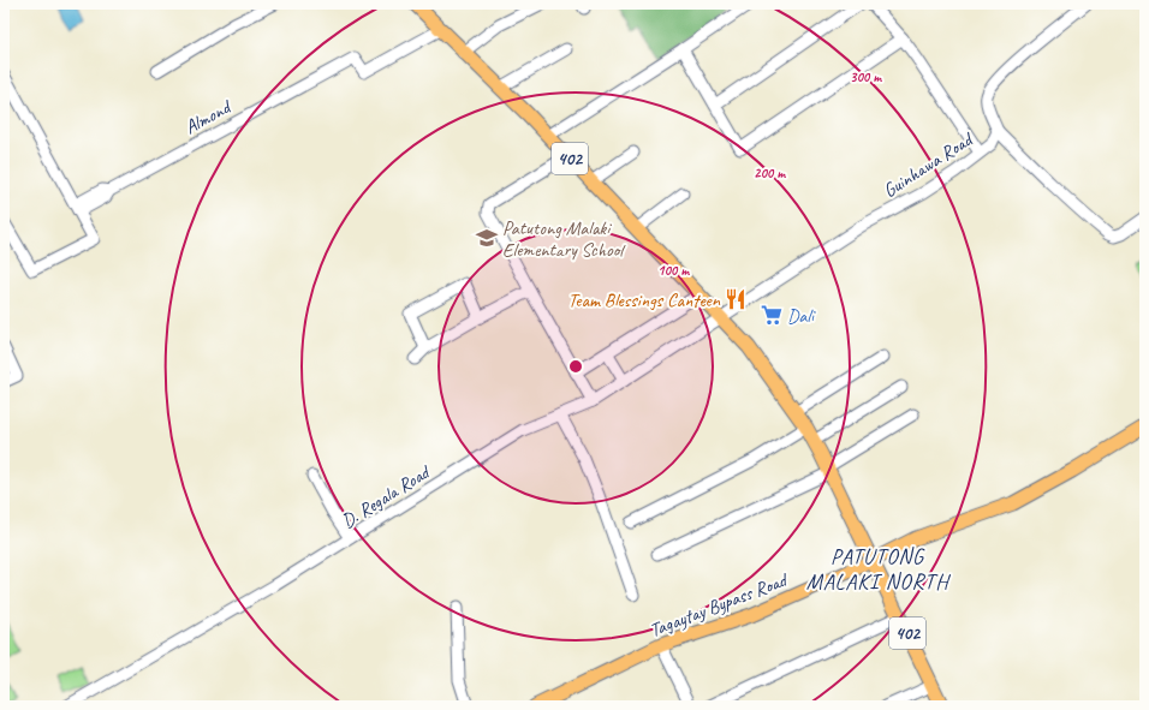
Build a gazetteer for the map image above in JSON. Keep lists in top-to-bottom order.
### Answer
{
  "streets": {
    "main road": ["402", "Tagaytay Bypass Road"],
    "street": ["Almond", "Guinhawa Road", "D. Regala Road"]
  },
  "crossings": [
    ["Almond", "402"],
    ["402", "Guinhawa Road"],
    ["402", "D. Regala Road"],
    ["402", "Tagaytay Bypass Road"],
    ["Guinhawa Road", "D. Regala Road"]
  ],
  "districts": ["PATUTONG MALAKI NORTH"],
  "places": {
    "school or university": ["Patutong Malaki Elementary School"],
    "restaurant": ["Team Blessings Canteen"],
    "supermarket": ["Dali"]
  },
  "rings": ["300 m", "200 m", "100 m"]
}
